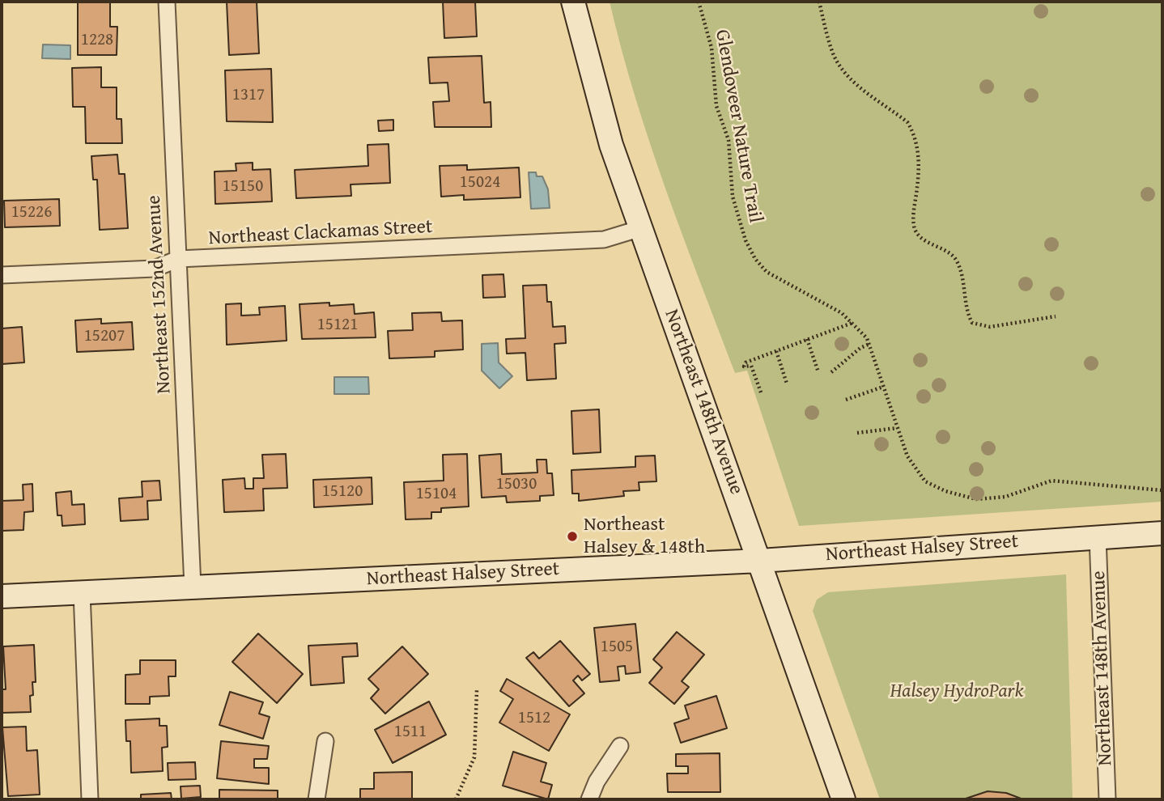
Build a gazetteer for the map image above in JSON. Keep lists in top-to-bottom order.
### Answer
{
  "streets": {
    "main road": ["Northeast 148th Avenue", "Northeast Halsey Street"],
    "street": ["Northeast Clackamas Street", "Northeast 152nd Avenue"],
    "path": ["Glendoveer Nature Trail"]
  },
  "crossings": [
    ["Northeast Clackamas Street", "Northeast 152nd Avenue"],
    ["Northeast Clackamas Street", "Northeast 148th Avenue"],
    ["Northeast 152nd Avenue", "Northeast Halsey Street"],
    ["Northeast 148th Avenue", "Northeast Halsey Street"]
  ],
  "parks": ["Halsey HydroPark"],
  "places": ["Northeast Halsey & 148th"],
  "house_numbers": [
    "1228",
    "1317",
    "15024",
    "15150",
    "15226",
    "15121",
    "15207",
    "15030",
    "15120",
    "15104",
    "1505",
    "1512",
    "1511"
  ]
}
